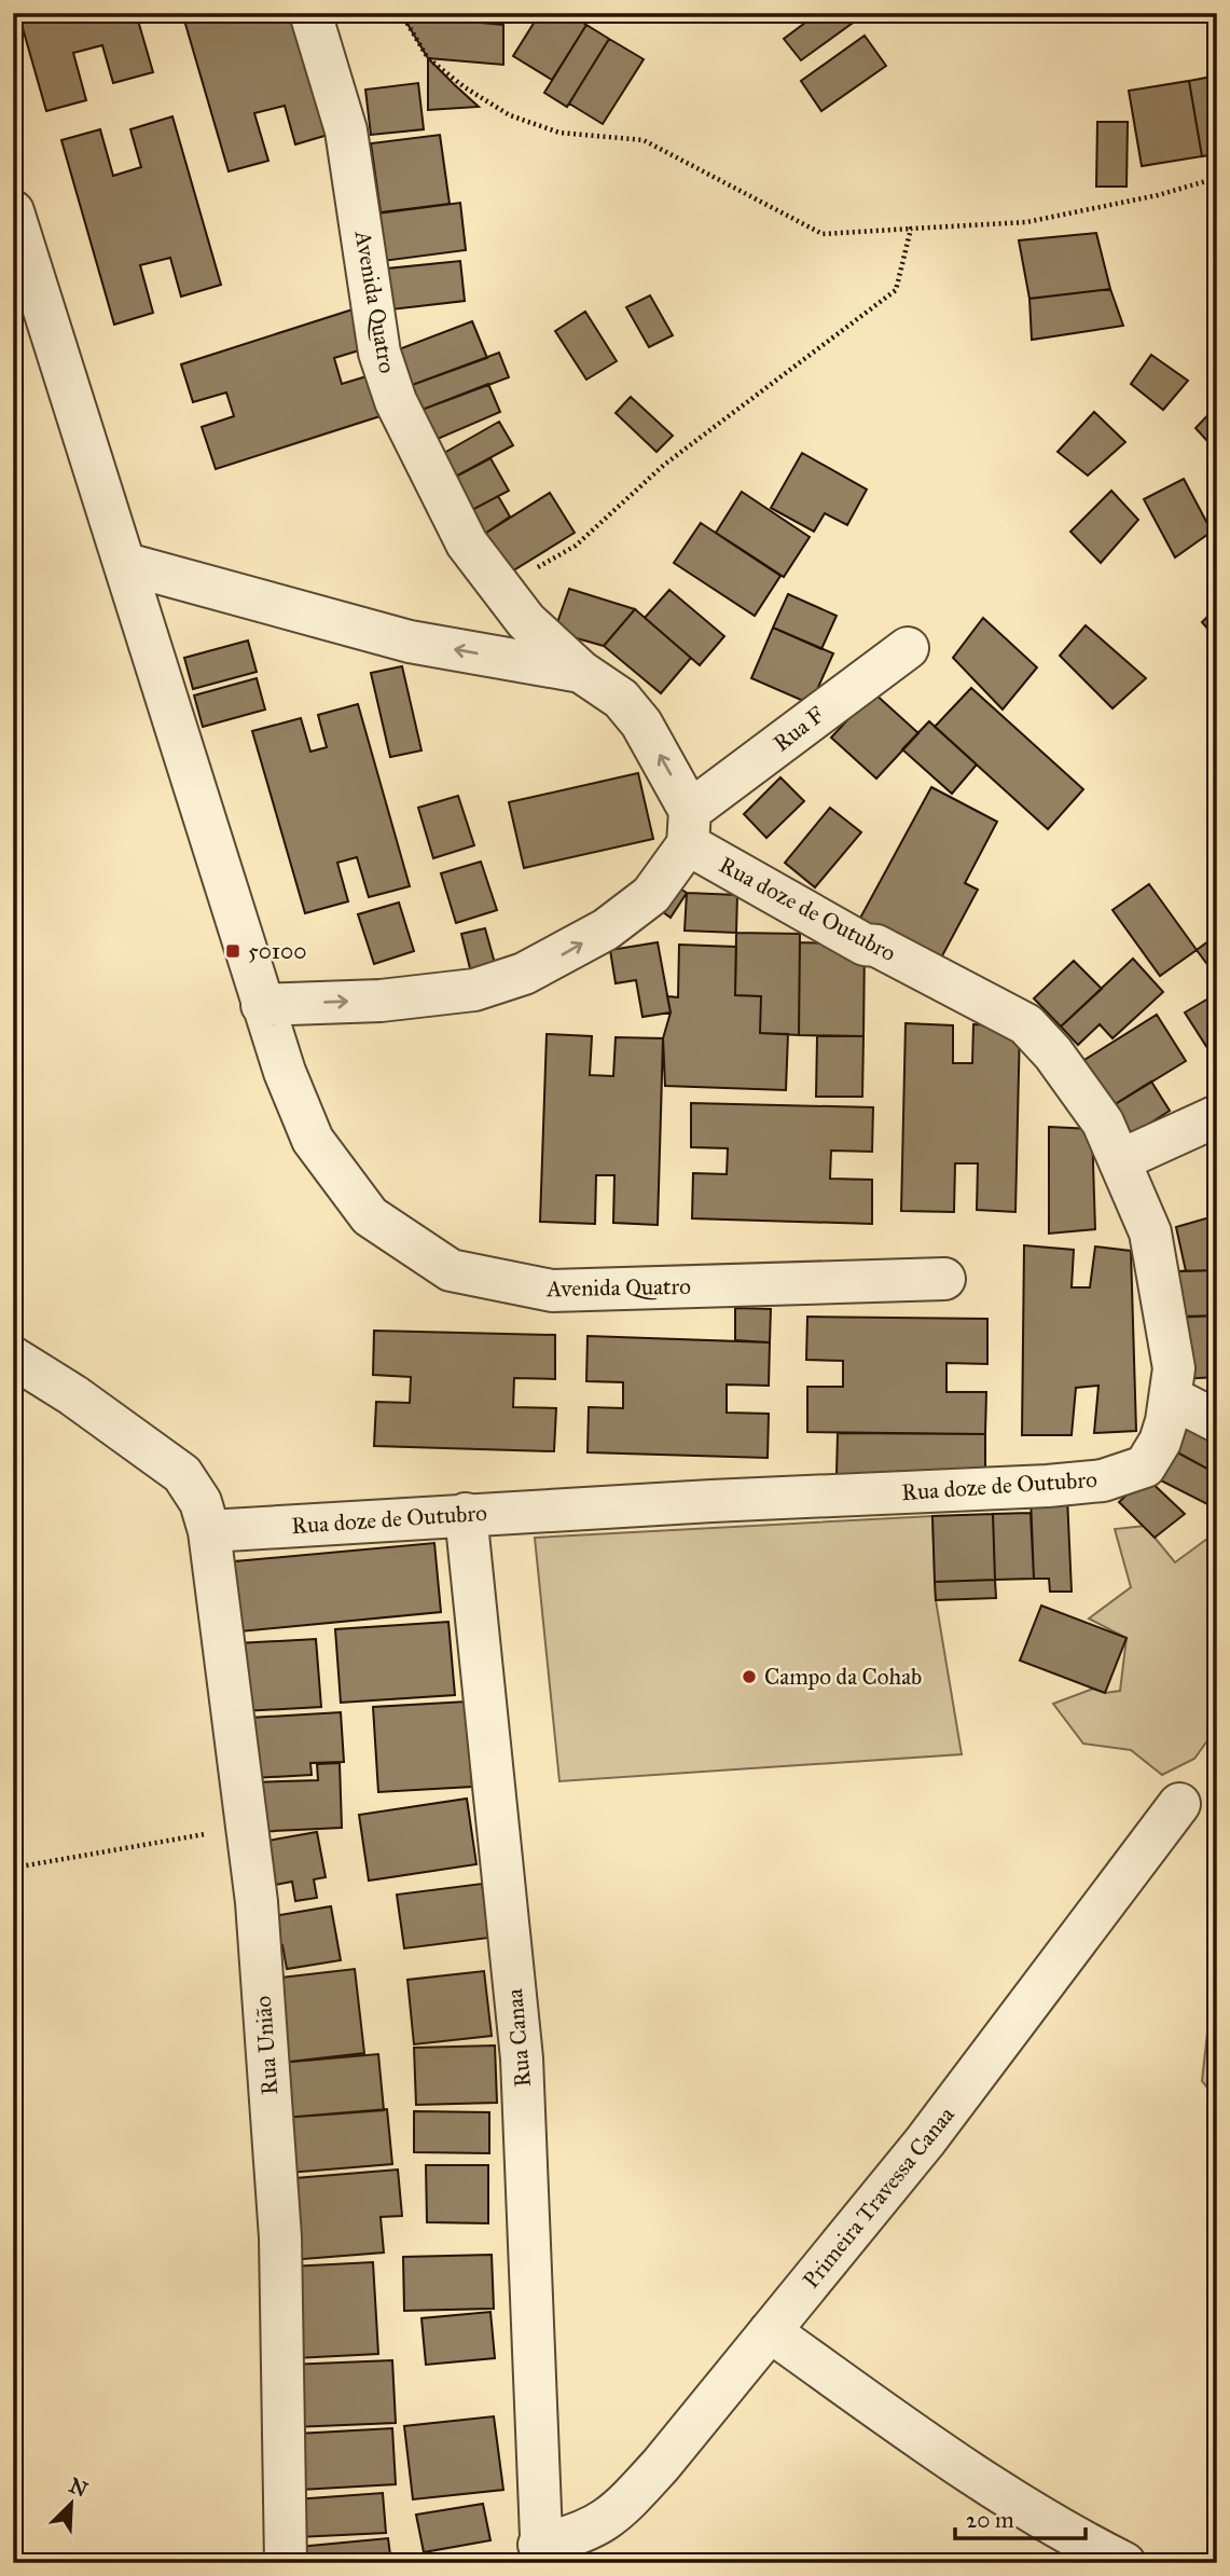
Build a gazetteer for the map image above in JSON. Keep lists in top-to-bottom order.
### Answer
{
  "streets": {
    "street": [
      "Avenida Quatro",
      "Rua F",
      "Rua doze de Outubro",
      "Rua Canaa",
      "Rua União",
      "Primeira Travessa Canaa"
    ]
  },
  "crossings": [
    ["Avenida Quatro", "Rua F"],
    ["Avenida Quatro", "Rua doze de Outubro"],
    ["Rua F", "Rua doze de Outubro"],
    ["Rua doze de Outubro", "Rua Canaa"],
    ["Rua doze de Outubro", "Rua União"],
    ["Rua Canaa", "Primeira Travessa Canaa"]
  ],
  "places": {
    "transit": ["50100"],
    "other": ["Campo da Cohab"]
  },
  "scale_bar": "20 m",
  "north": "top right"
}
